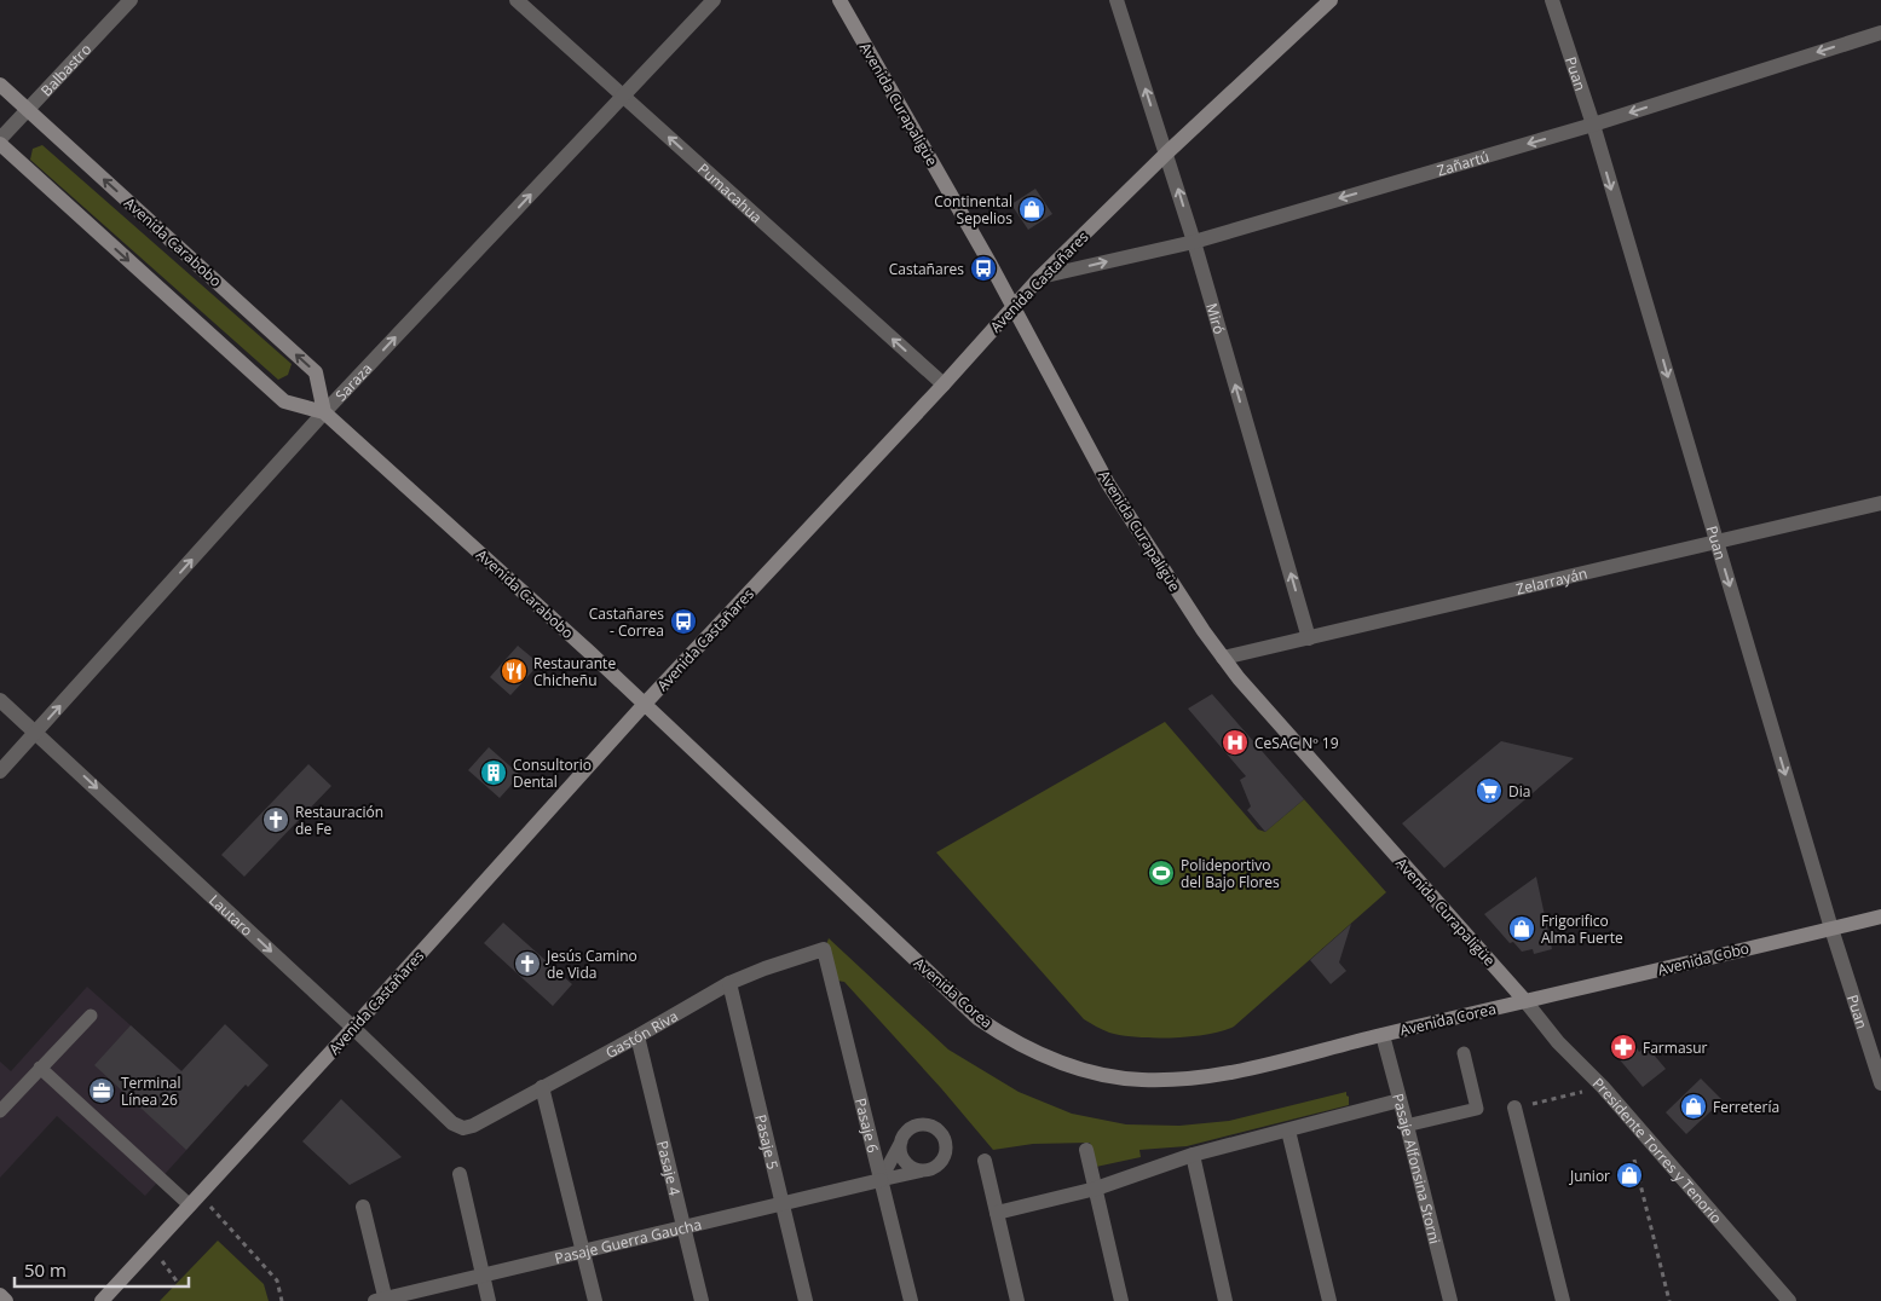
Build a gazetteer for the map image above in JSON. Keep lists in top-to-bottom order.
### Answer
{
  "streets": {
    "main road": [
      "Avenida Curapaligüe",
      "Avenida Carabobo",
      "Avenida Castañares",
      "Avenida Cobo",
      "Avenida Corea"
    ],
    "street": [
      "Balbastro",
      "Puan",
      "Zañartú",
      "Pumacahua",
      "Miró",
      "Saraza",
      "Zelarrayán",
      "Lautaro",
      "Gastón Riva",
      "Pasaje 6",
      "Pasaje 5",
      "Presidente Torres y Tenorio",
      "Pasaje Alfonsina Storni",
      "Pasaje 4",
      "Pasaje Guerra Gaucha"
    ]
  },
  "crossings": [
    ["Balbastro", "Avenida Carabobo"],
    ["Puan", "Zañartú"],
    ["Puan", "Zelarrayán"],
    ["Puan", "Avenida Cobo"],
    ["Avenida Curapaligüe", "Avenida Castañares"],
    ["Avenida Curapaligüe", "Zelarrayán"],
    ["Avenida Curapaligüe", "Avenida Cobo"],
    ["Avenida Curapaligüe", "Avenida Corea"],
    ["Avenida Curapaligüe", "Presidente Torres y Tenorio"],
    ["Zañartú", "Avenida Castañares"],
    ["Zañartú", "Miró"],
    ["Pumacahua", "Avenida Castañares"],
    ["Pumacahua", "Saraza"],
    ["Avenida Carabobo", "Avenida Castañares"],
    ["Avenida Carabobo", "Saraza"],
    ["Avenida Carabobo", "Avenida Corea"],
    ["Avenida Castañares", "Miró"],
    ["Avenida Castañares", "Lautaro"],
    ["Avenida Castañares", "Avenida Corea"],
    ["Miró", "Zelarrayán"],
    ["Saraza", "Lautaro"],
    ["Lautaro", "Gastón Riva"],
    ["Avenida Cobo", "Avenida Corea"],
    ["Avenida Cobo", "Presidente Torres y Tenorio"],
    ["Avenida Corea", "Presidente Torres y Tenorio"],
    ["Avenida Corea", "Pasaje Alfonsina Storni"],
    ["Gastón Riva", "Pasaje 6"],
    ["Gastón Riva", "Pasaje 5"],
    ["Gastón Riva", "Pasaje 4"],
    ["Pasaje 6", "Pasaje Guerra Gaucha"],
    ["Pasaje 5", "Pasaje Guerra Gaucha"],
    ["Pasaje 4", "Pasaje Guerra Gaucha"]
  ],
  "one_way": [
    "Puan",
    "Pumacahua",
    "Miró",
    "Saraza",
    "Lautaro"
  ],
  "places": {
    "shop": [
      "Continental Sepelios",
      "Frigorifico Alma Fuerte",
      "Ferretería",
      "Junior"
    ],
    "bus stop": ["Castañares", "Castañares - Correa"],
    "restaurant": ["Restaurante Chicheñu"],
    "hospital": ["CeSAC Nº 19"],
    "building": ["Consultorio Dental"],
    "supermarket": ["Dia"],
    "church": ["Restauración de Fe", "Jesús Camino de Vida"],
    "sports": ["Polideportivo del Bajo Flores"],
    "pharmacy": ["Farmasur"],
    "office": ["Terminal Línea 26"]
  },
  "scale_bar": "50 m"
}
